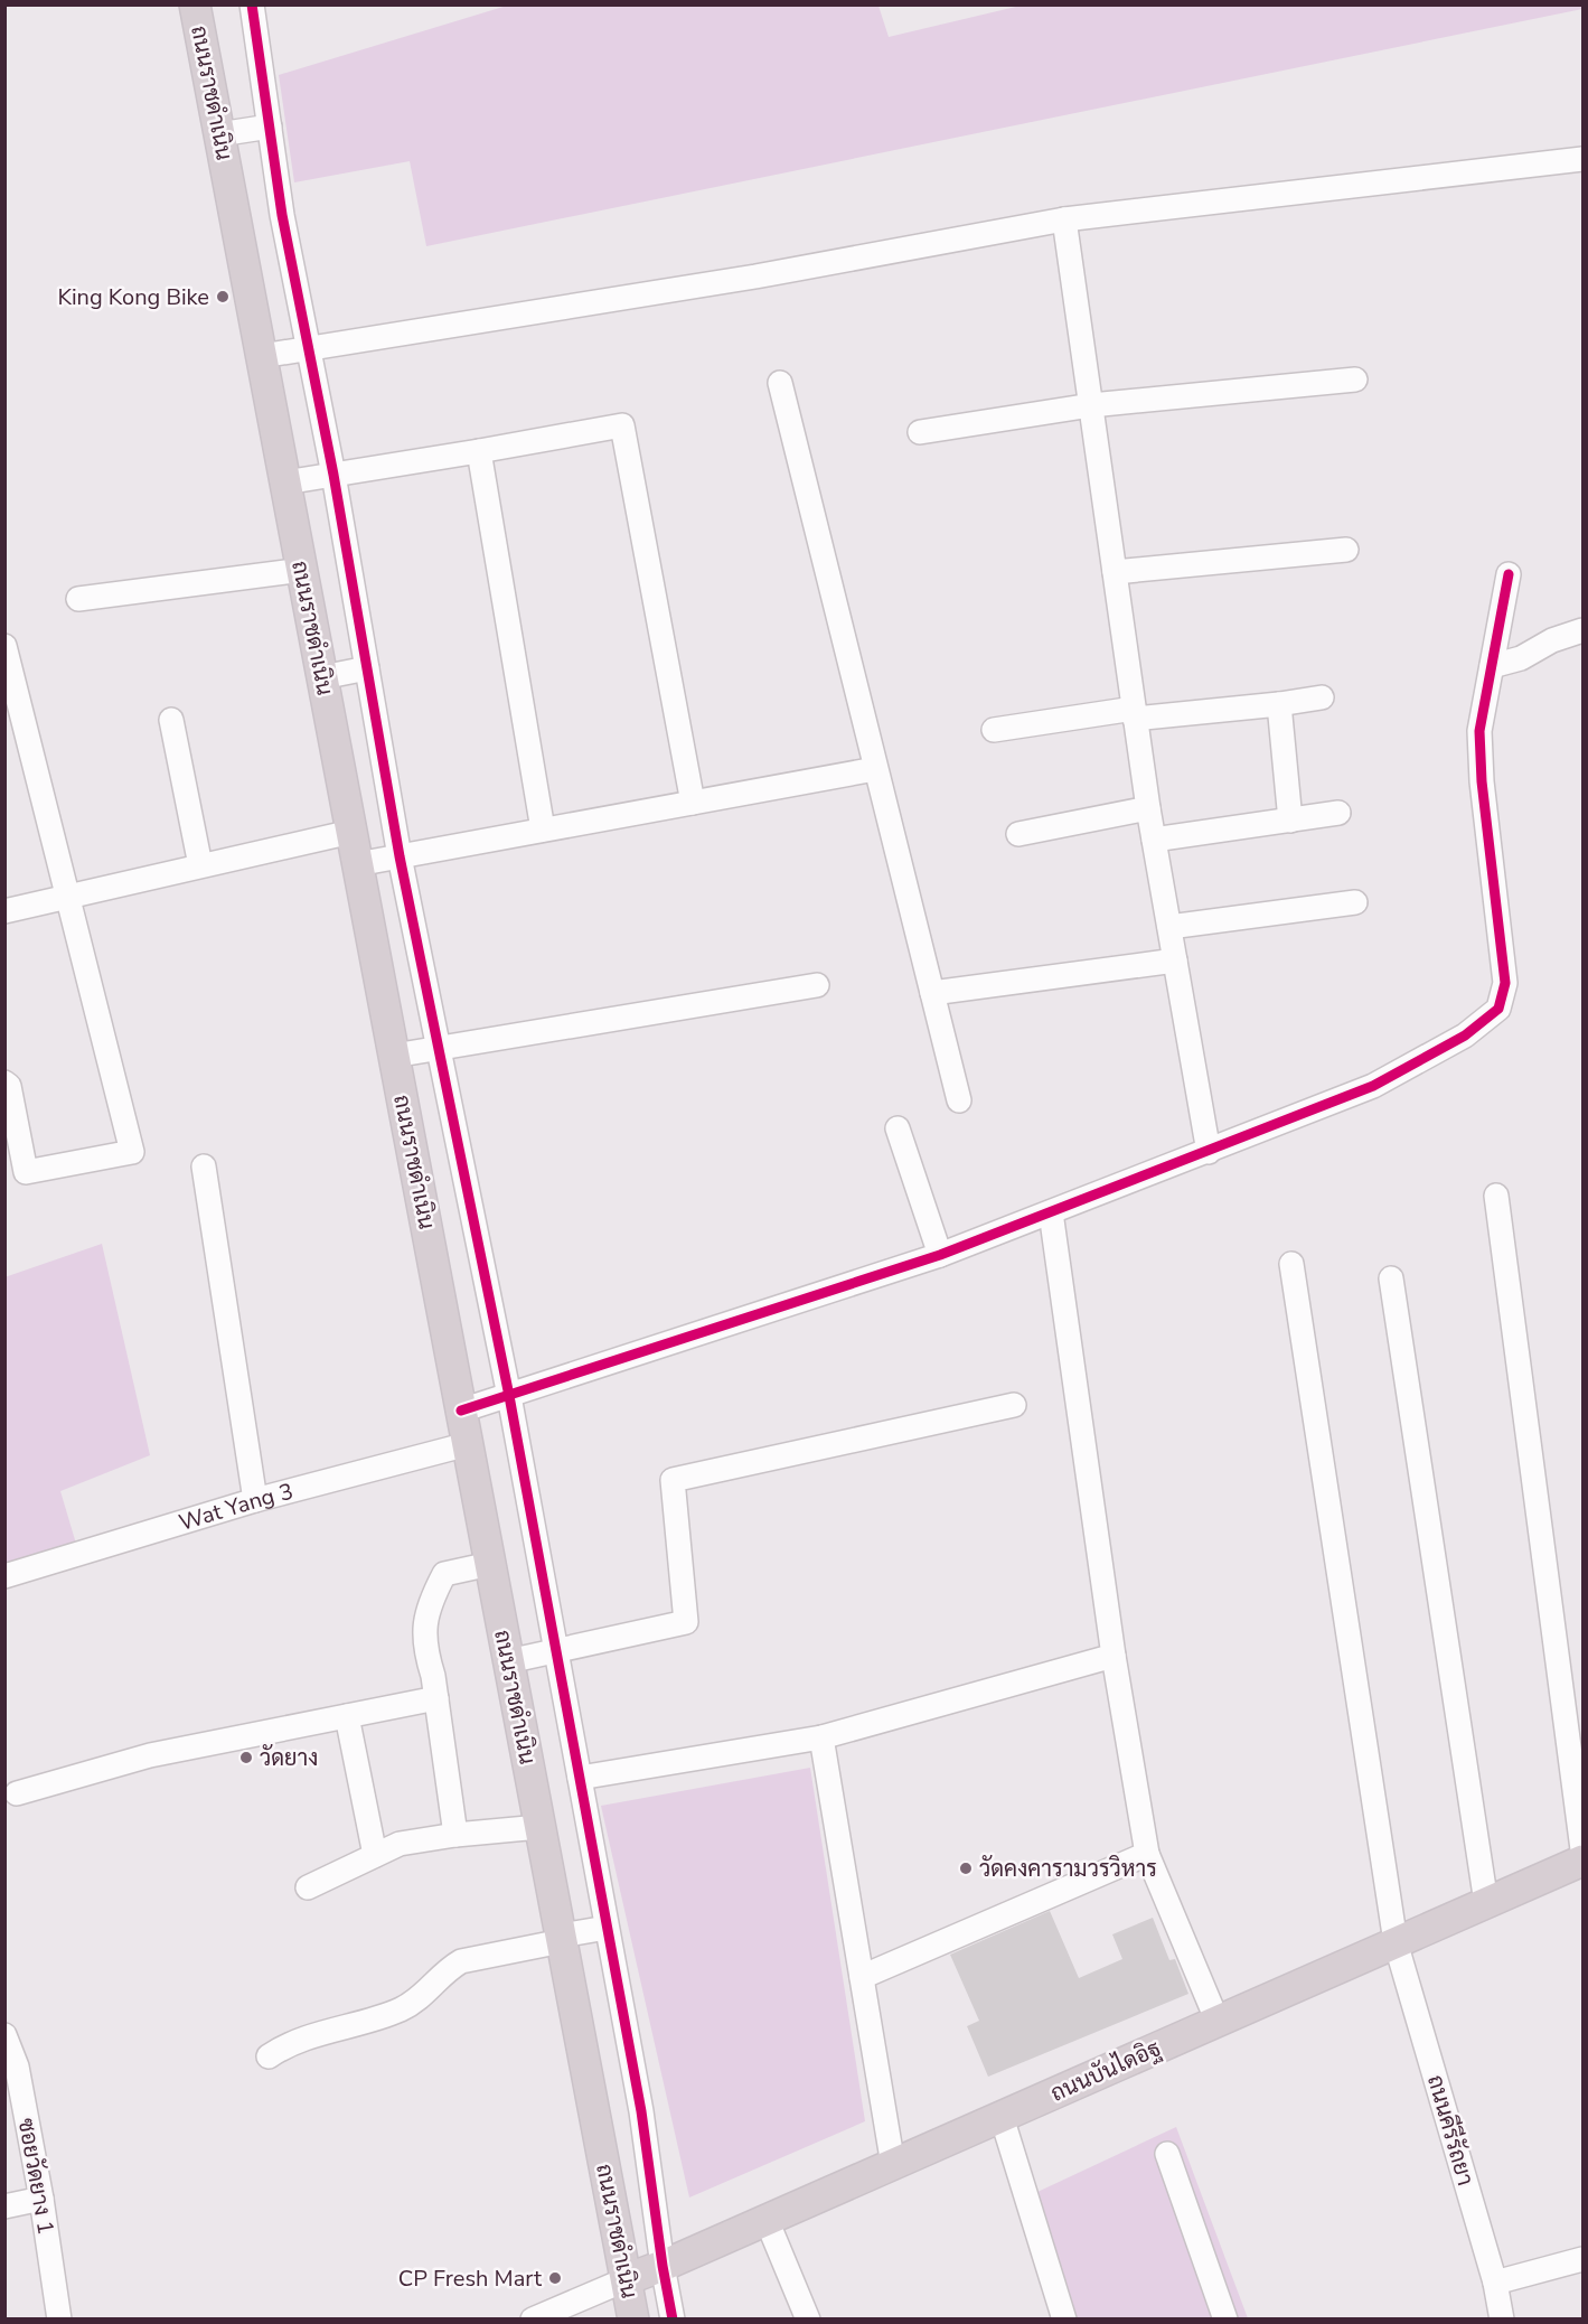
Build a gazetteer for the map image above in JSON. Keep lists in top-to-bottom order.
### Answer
{
  "streets": {
    "main road": ["ถนนราชดำเนิน", "ถนนบันไดอิฐ"],
    "street": ["Wat Yang 3", "ถนนคีรีรัถยา", "ซอยวัดยาง 1"]
  },
  "crossings": [
    ["ถนนราชดำเนิน", "Wat Yang 3"],
    ["ถนนราชดำเนิน", "ถนนบันไดอิฐ"],
    ["ถนนบันไดอิฐ", "ถนนคีรีรัถยา"]
  ],
  "places": [
    "King Kong Bike",
    "วัดยาง",
    "วัดคงคารามวรวิหาร",
    "CP Fresh Mart"
  ]
}
